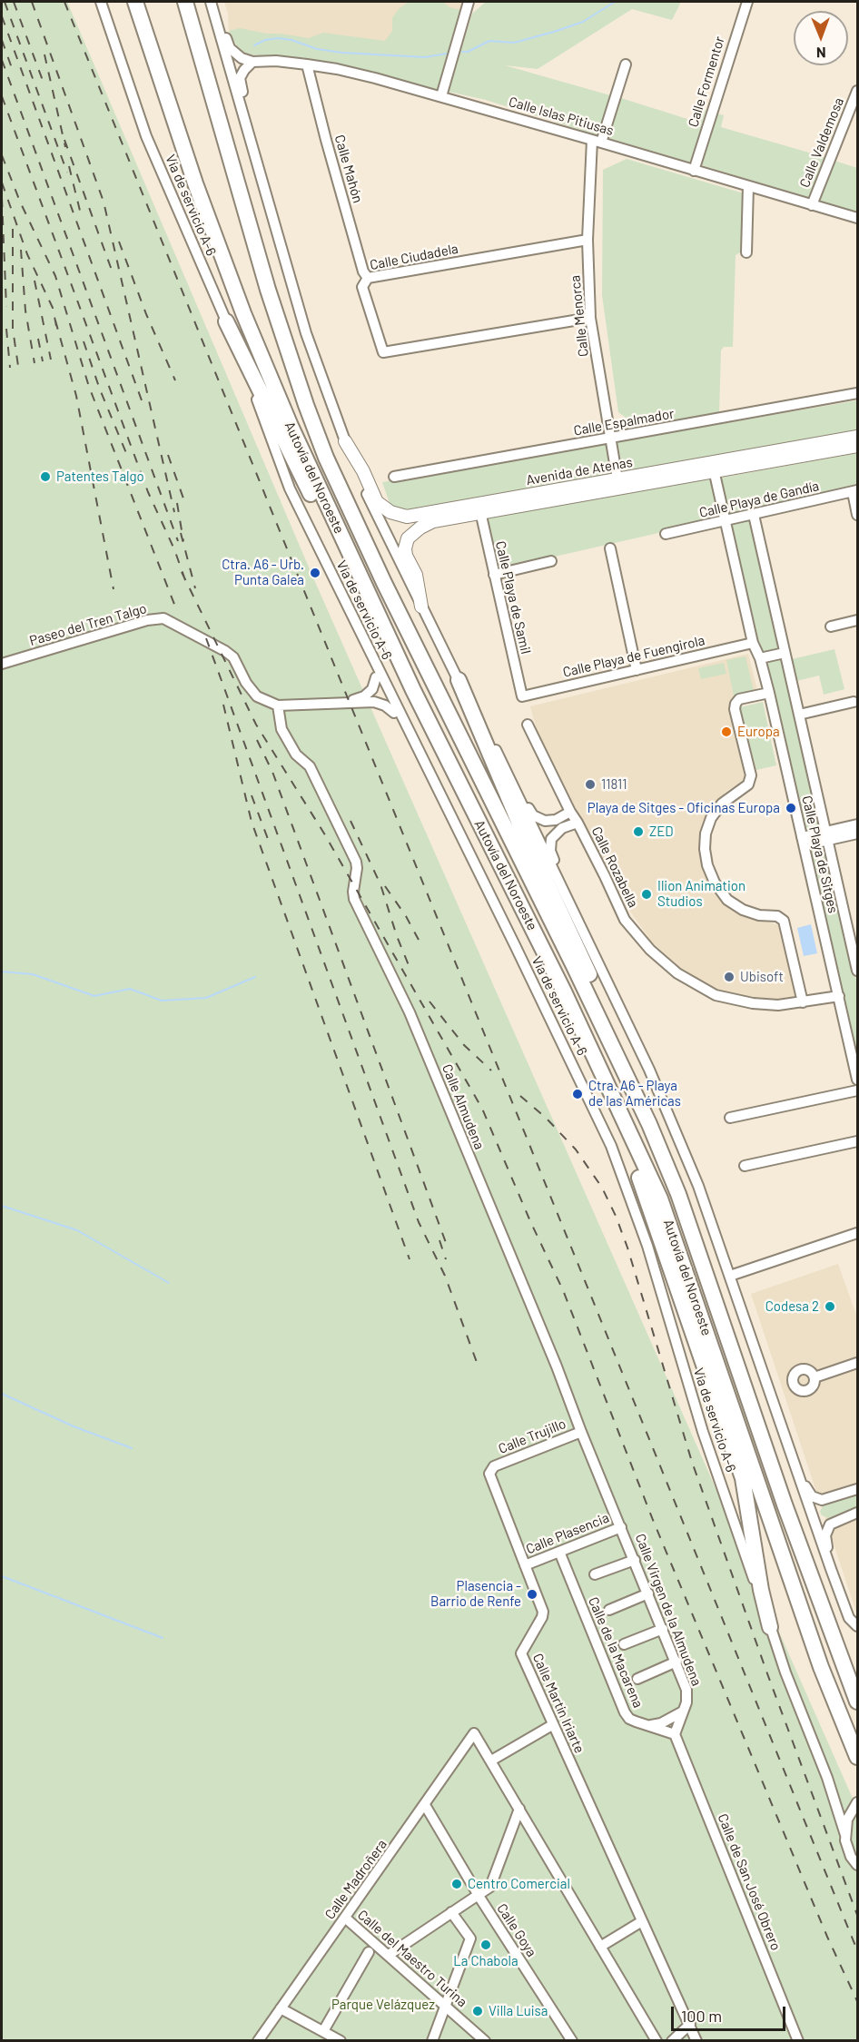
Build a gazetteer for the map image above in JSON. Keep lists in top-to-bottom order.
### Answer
{
  "streets": {
    "highway": ["Autovía del Noroeste"],
    "main road": ["Avenida de Atenas"],
    "street": [
      "Calle Formentor",
      "Calle Islas Pitiusas",
      "Calle Valdemosa",
      "Calle Mahón",
      "Vía de servicio A-6",
      "Calle Ciudadela",
      "Calle Menorca",
      "Calle Espalmador",
      "Calle Playa de Gandía",
      "Calle Playa de Samil",
      "Paseo del Tren Talgo",
      "Calle Playa de Fuengirola",
      "Calle Playa de Sitges",
      "Calle Rozabella",
      "Calle Almudena",
      "Calle Trujillo",
      "Calle Plasencia",
      "Calle Virgen de la Almudena",
      "Calle de la Macarena",
      "Calle Martín Iriarte",
      "Calle Madroñera",
      "Calle de San José Obrero",
      "Calle Goya",
      "Calle del Maestro Turina"
    ]
  },
  "crossings": [
    ["Calle Formentor", "Calle Islas Pitiusas"],
    ["Calle Islas Pitiusas", "Calle Valdemosa"],
    ["Calle Islas Pitiusas", "Calle Mahón"],
    ["Calle Islas Pitiusas", "Calle Menorca"],
    ["Calle Mahón", "Calle Ciudadela"],
    ["Calle Ciudadela", "Calle Menorca"],
    ["Calle Menorca", "Calle Espalmador"],
    ["Calle Menorca", "Avenida de Atenas"],
    ["Avenida de Atenas", "Calle Playa de Samil"],
    ["Avenida de Atenas", "Calle Playa de Sitges"],
    ["Calle Playa de Gandía", "Calle Playa de Sitges"],
    ["Calle Playa de Samil", "Calle Playa de Fuengirola"],
    ["Paseo del Tren Talgo", "Calle Almudena"],
    ["Calle Playa de Fuengirola", "Calle Playa de Sitges"],
    ["Calle Playa de Sitges", "Calle Rozabella"],
    ["Calle Almudena", "Calle Trujillo"],
    ["Calle Almudena", "Calle Plasencia"],
    ["Calle Almudena", "Calle Virgen de la Almudena"],
    ["Calle Trujillo", "Calle Martín Iriarte"],
    ["Calle Plasencia", "Calle Virgen de la Almudena"],
    ["Calle Plasencia", "Calle de la Macarena"],
    ["Calle Plasencia", "Calle Martín Iriarte"],
    ["Calle Virgen de la Almudena", "Calle de la Macarena"],
    ["Calle Virgen de la Almudena", "Calle de San José Obrero"],
    ["Calle de la Macarena", "Calle de San José Obrero"],
    ["Calle Madroñera", "Calle Goya"],
    ["Calle Madroñera", "Calle del Maestro Turina"]
  ],
  "parks": ["Parque Velázquez"],
  "places": [
    "Patentes Talgo",
    "Ctra. A6 - Urb. Punta Galea",
    "Europa",
    "11811",
    "Playa de Sitges - Oficinas Europa",
    "ZED",
    "Ilion Animation Studios",
    "Ubisoft",
    "Ctra. A6 - Playa de las Américas",
    "Codesa 2",
    "Plasencia - Barrio de Renfe",
    "Centro Comercial",
    "La Chabola",
    "Villa Luisa"
  ],
  "scale_bar": "100 m",
  "north": "bottom"
}
